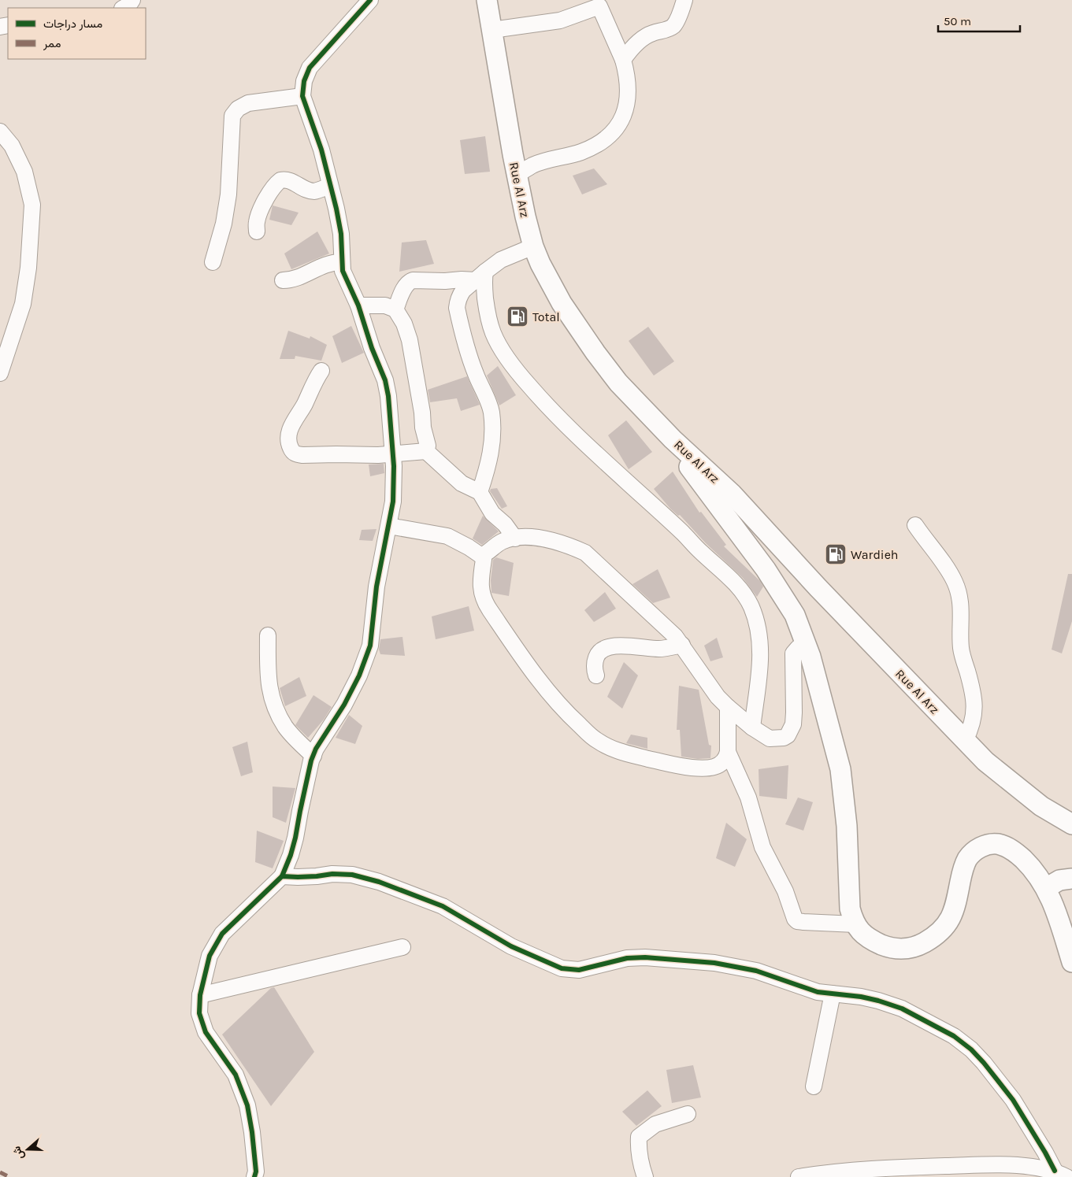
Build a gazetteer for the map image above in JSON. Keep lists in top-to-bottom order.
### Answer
{
  "streets": {
    "main road": ["Rue Al Arz"]
  },
  "places": {
    "fuel station": ["Total", "Wardieh"]
  },
  "legend": ["مسار دراجات", "ممر"],
  "scale_bar": "50 m",
  "north": "left"
}
